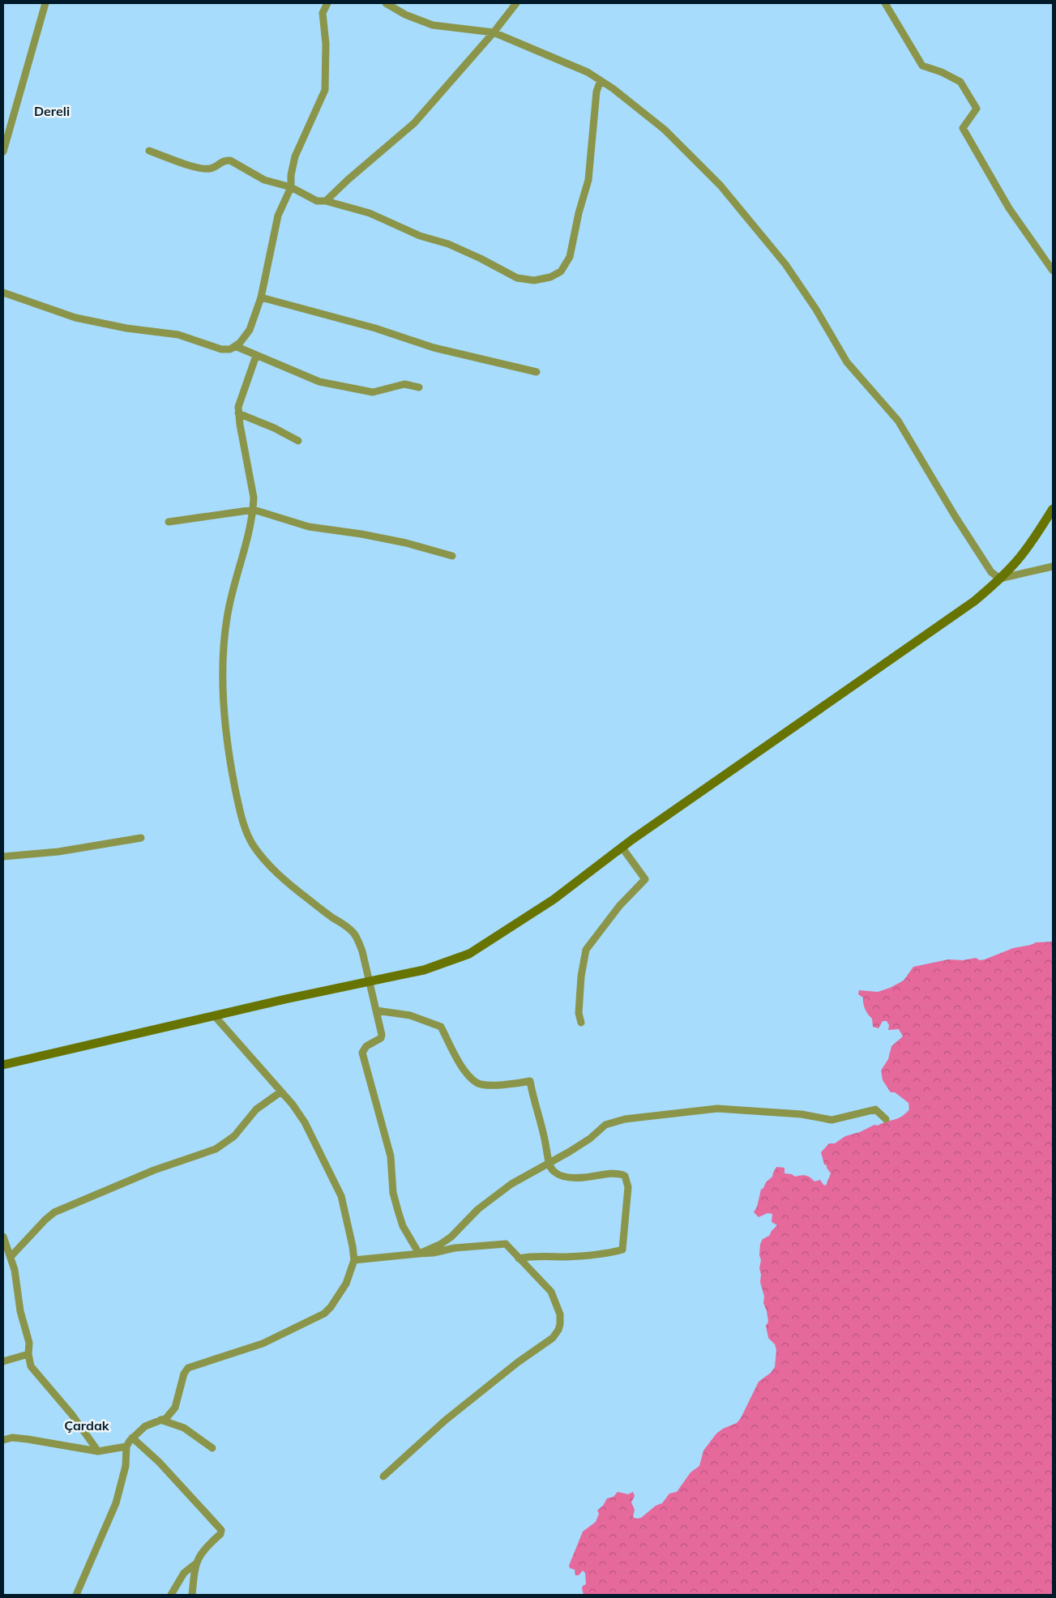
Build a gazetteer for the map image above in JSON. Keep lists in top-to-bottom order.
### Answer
{
  "districts": ["Dereli", "Çardak"]
}
